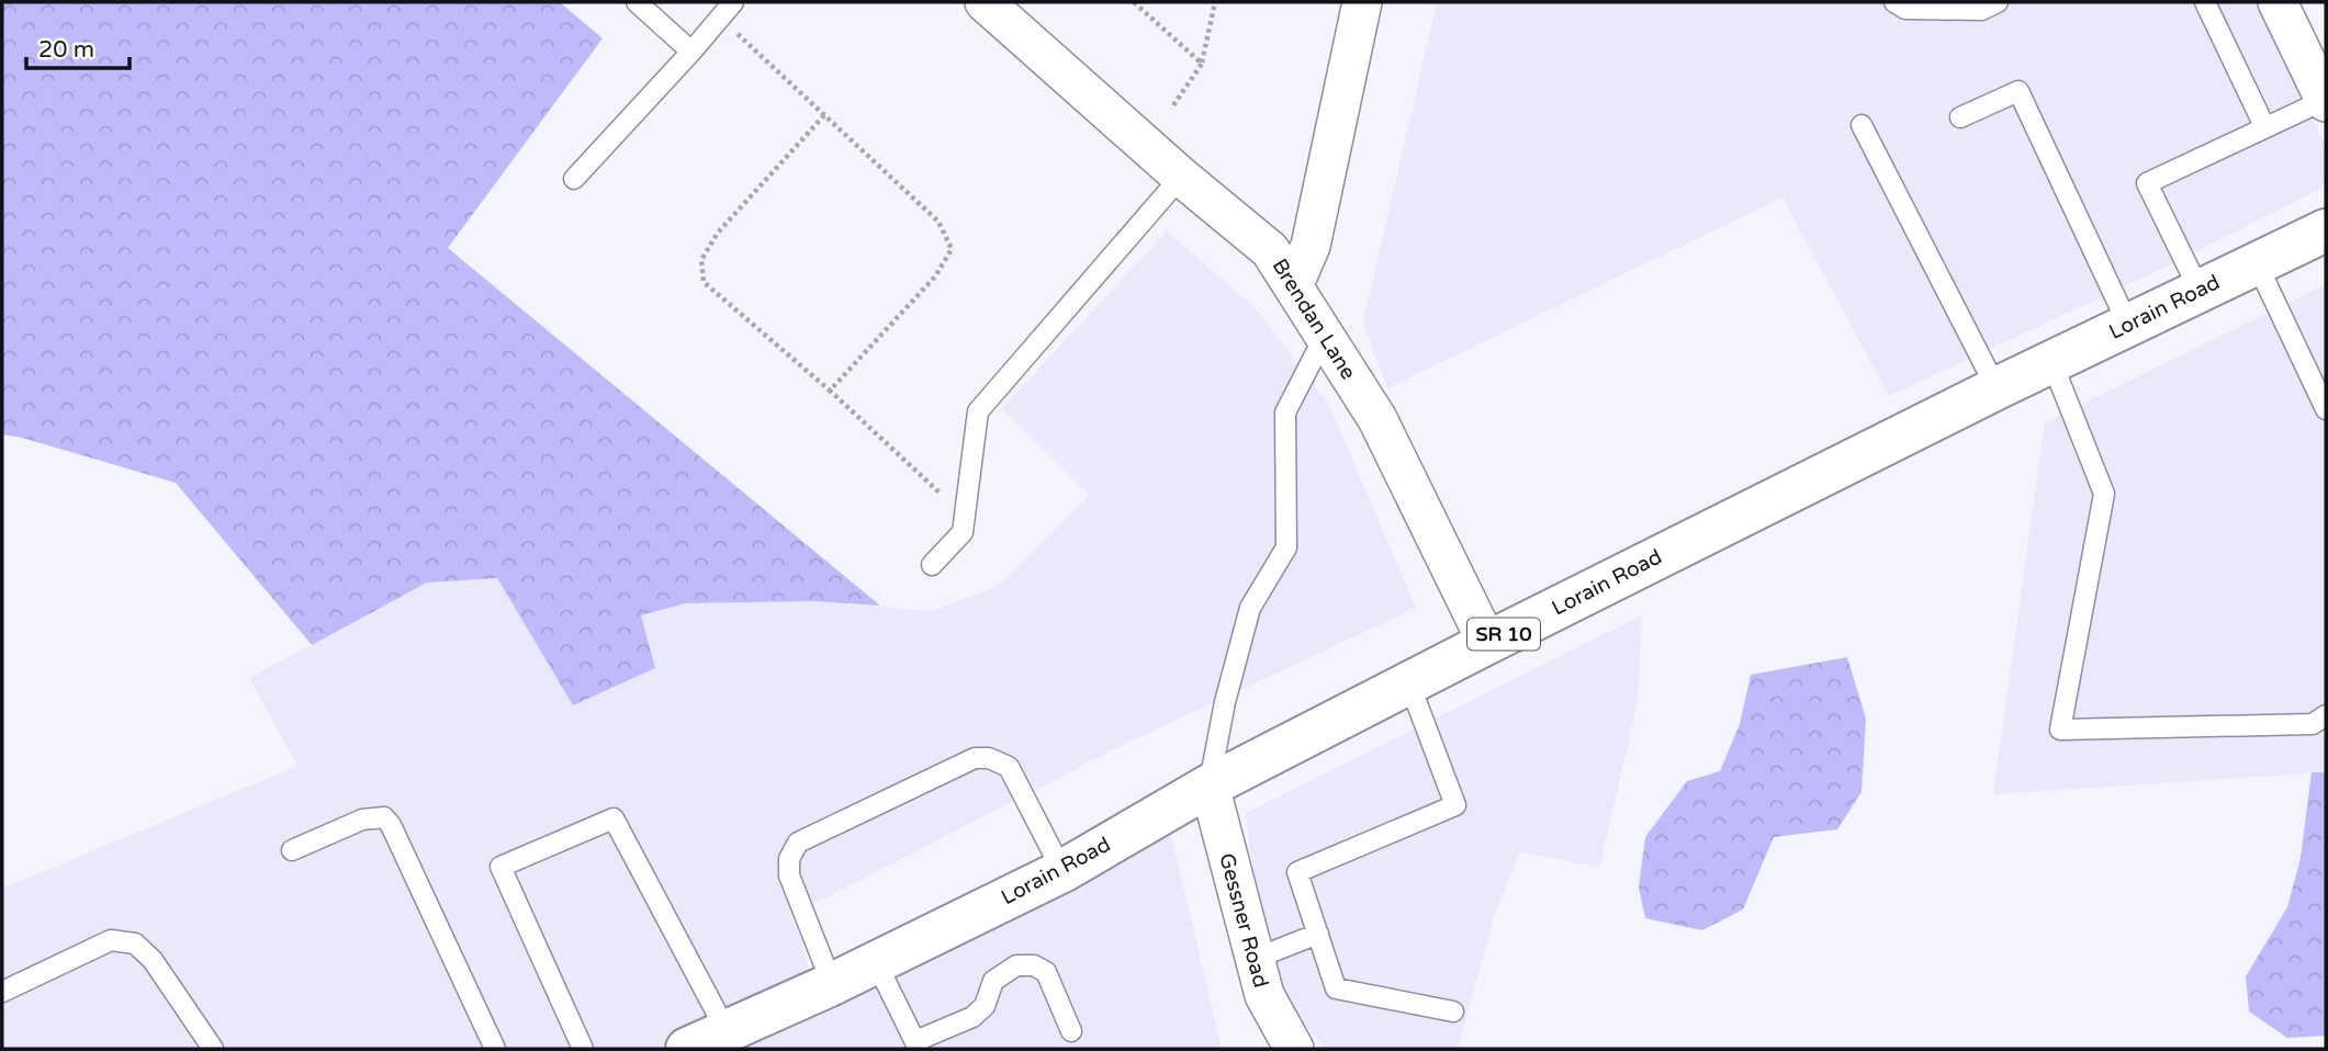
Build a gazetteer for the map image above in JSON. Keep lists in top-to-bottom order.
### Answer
{
  "streets": {
    "main road": ["Lorain Road", "SR 10"],
    "street": ["Brendan Lane", "Gessner Road"]
  },
  "crossings": [
    ["Lorain Road", "Brendan Lane"],
    ["Lorain Road", "Gessner Road"]
  ],
  "scale_bar": "20 m"
}
